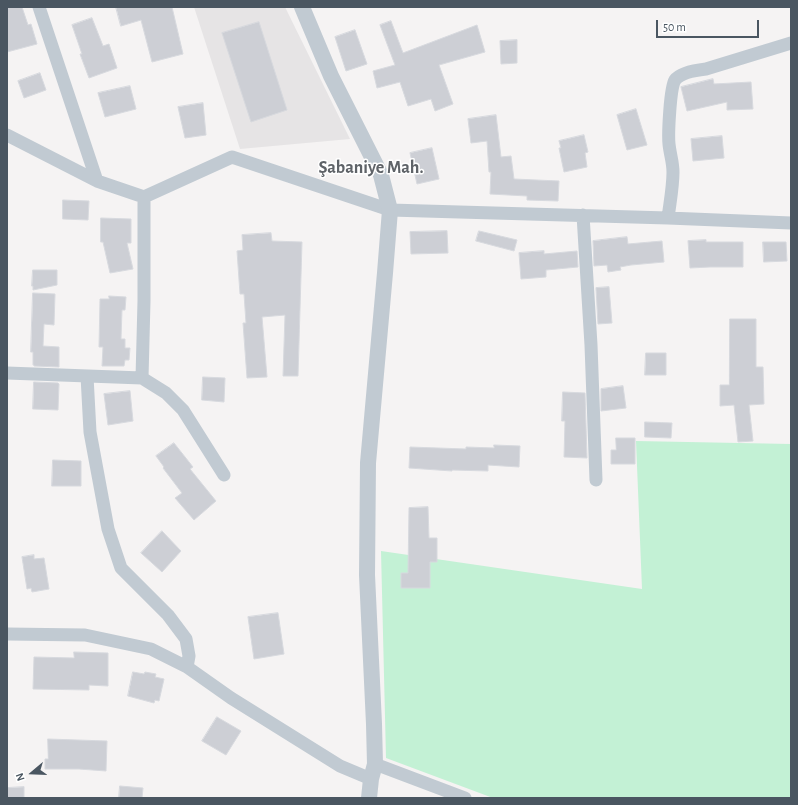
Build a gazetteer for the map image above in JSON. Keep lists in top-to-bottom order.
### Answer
{
  "districts": ["Şabaniye Mah."],
  "scale_bar": "50 m",
  "north": "left"
}
